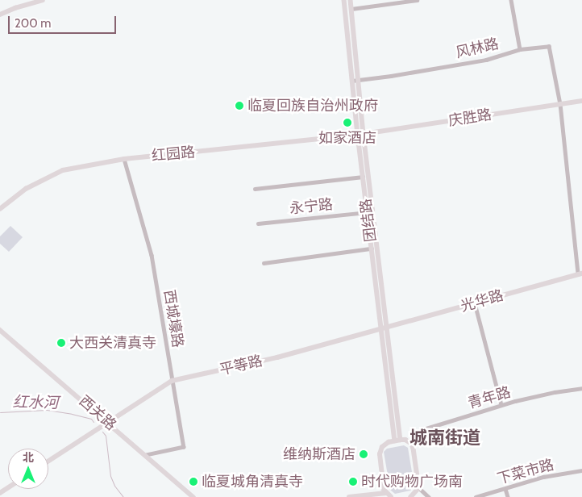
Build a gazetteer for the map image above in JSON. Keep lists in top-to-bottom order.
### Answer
{
  "streets": {
    "main road": [
      "庆胜路",
      "红园路",
      "团结路",
      "光华路",
      "平等路",
      "西关路"
    ],
    "street": [
      "风林路",
      "永宁路",
      "西城壕路",
      "青年路",
      "下菜市路"
    ]
  },
  "crossings": [
    ["风林路", "庆胜路"],
    ["风林路", "团结路"],
    ["庆胜路", "红园路"],
    ["庆胜路", "团结路"],
    ["红园路", "团结路"],
    ["红园路", "西城壕路"],
    ["永宁路", "团结路"],
    ["团结路", "光华路"],
    ["团结路", "平等路"],
    ["光华路", "平等路"],
    ["西城壕路", "平等路"],
    ["西城壕路", "西关路"],
    ["平等路", "西关路"]
  ],
  "districts": ["城南街道"],
  "water": ["红水河"],
  "places": [
    "临夏回族自治州政府",
    "如家酒店",
    "大西关清真寺",
    "维纳斯酒店",
    "临夏城角清真寺",
    "时代购物广场南"
  ],
  "scale_bar": "200 m",
  "north": "top"
}
